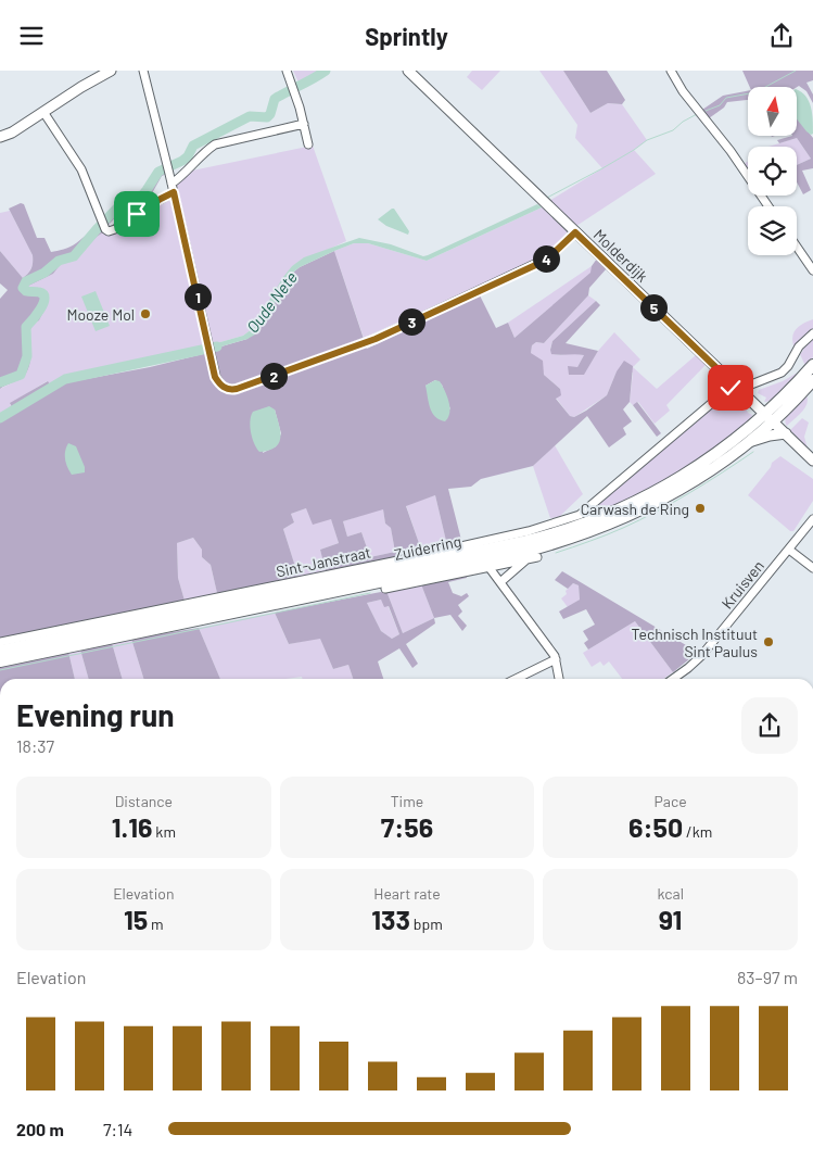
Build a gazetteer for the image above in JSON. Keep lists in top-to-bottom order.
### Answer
{
  "streets": {
    "highway": ["Zuiderring"],
    "main road": ["Molderdijk"],
    "street": ["Sint-Janstraat", "Kruisven"]
  },
  "crossings": [
    ["Molderdijk", "Zuiderring"],
    ["Molderdijk", "Sint-Janstraat"]
  ],
  "water": ["Oude Nete"],
  "places": ["Mooze Mol", "Carwash de Ring", "Technisch Instituut Sint Paulus"],
  "north": "top",
  "page": {
    "header": "Sprintly",
    "pins": [
      "4",
      "1",
      "5",
      "3",
      "2"
    ],
    "heading": ["Evening run", "18:37"],
    "stats": [
      ["Distance", "1.16 km"],
      ["Time", "7:56"],
      ["Pace", "6:50 /km"],
      ["Elevation", "15 m"],
      ["Heart rate", "133 bpm"],
      ["kcal", "91"]
    ],
    "chart": ["Elevation", "83–97 m"],
    "list": [
      {
        "name": "200 m",
        "note": "7:14"
      }
    ]
  }
}
